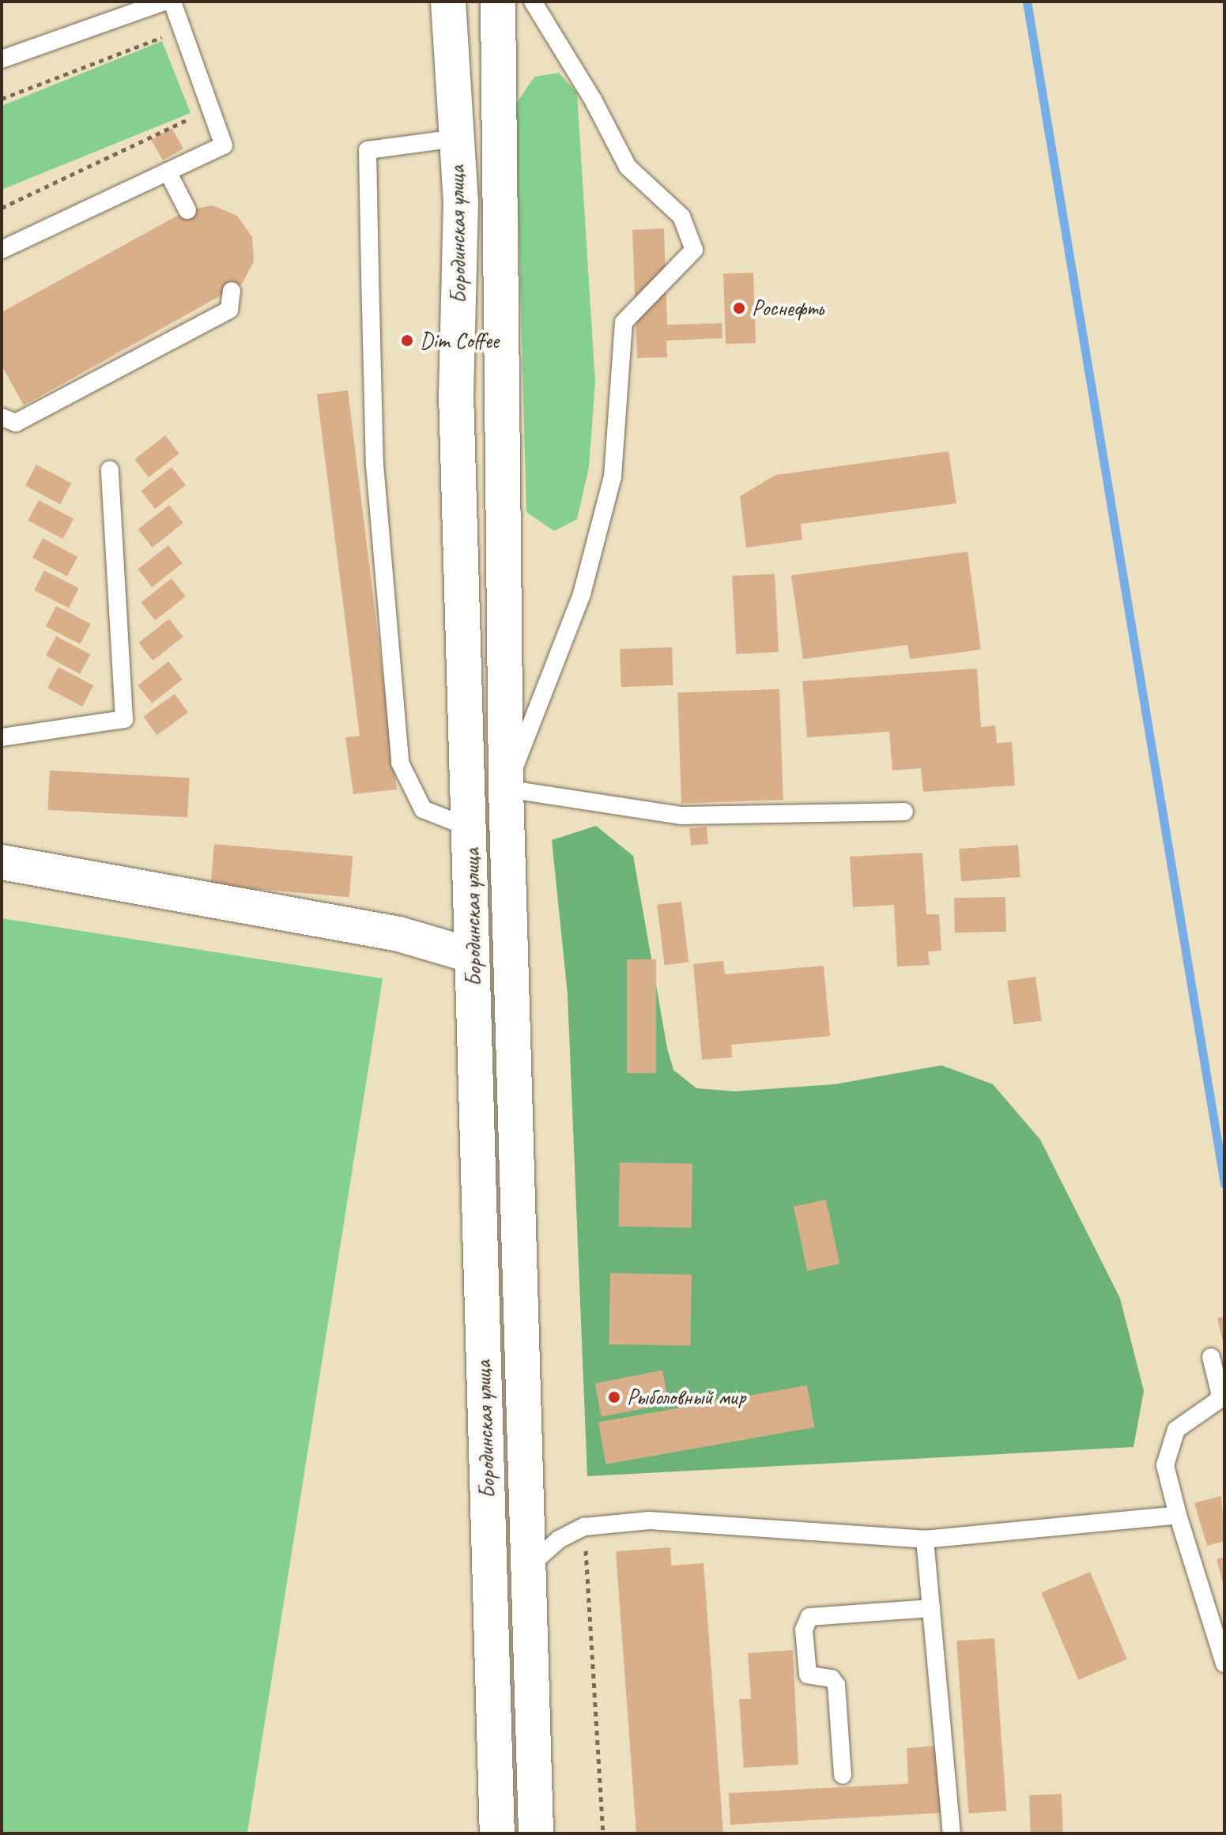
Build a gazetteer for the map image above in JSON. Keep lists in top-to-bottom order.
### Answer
{
  "streets": {
    "main road": ["Бородинская улица"]
  },
  "places": ["Роснефть", "Dim Coffee", "Рыболовный мир"]
}
